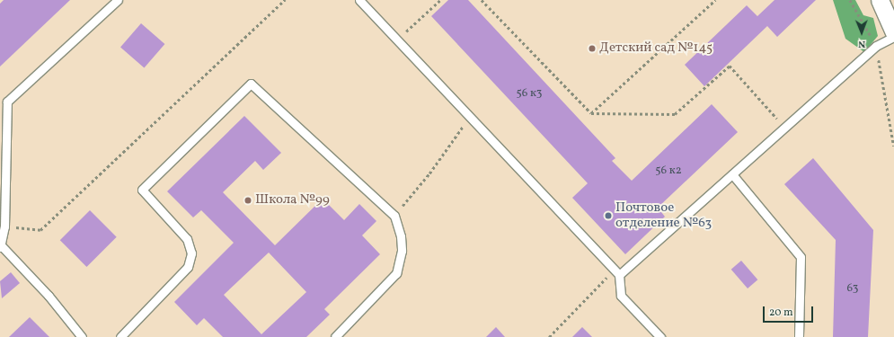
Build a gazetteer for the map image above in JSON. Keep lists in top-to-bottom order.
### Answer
{
  "places": ["Детский сад №145", "Школа №99", "Почтовое отделение №63"],
  "house_numbers": ["56 к3", "56 к2", "63"],
  "scale_bar": "20 m",
  "north": "bottom"
}
